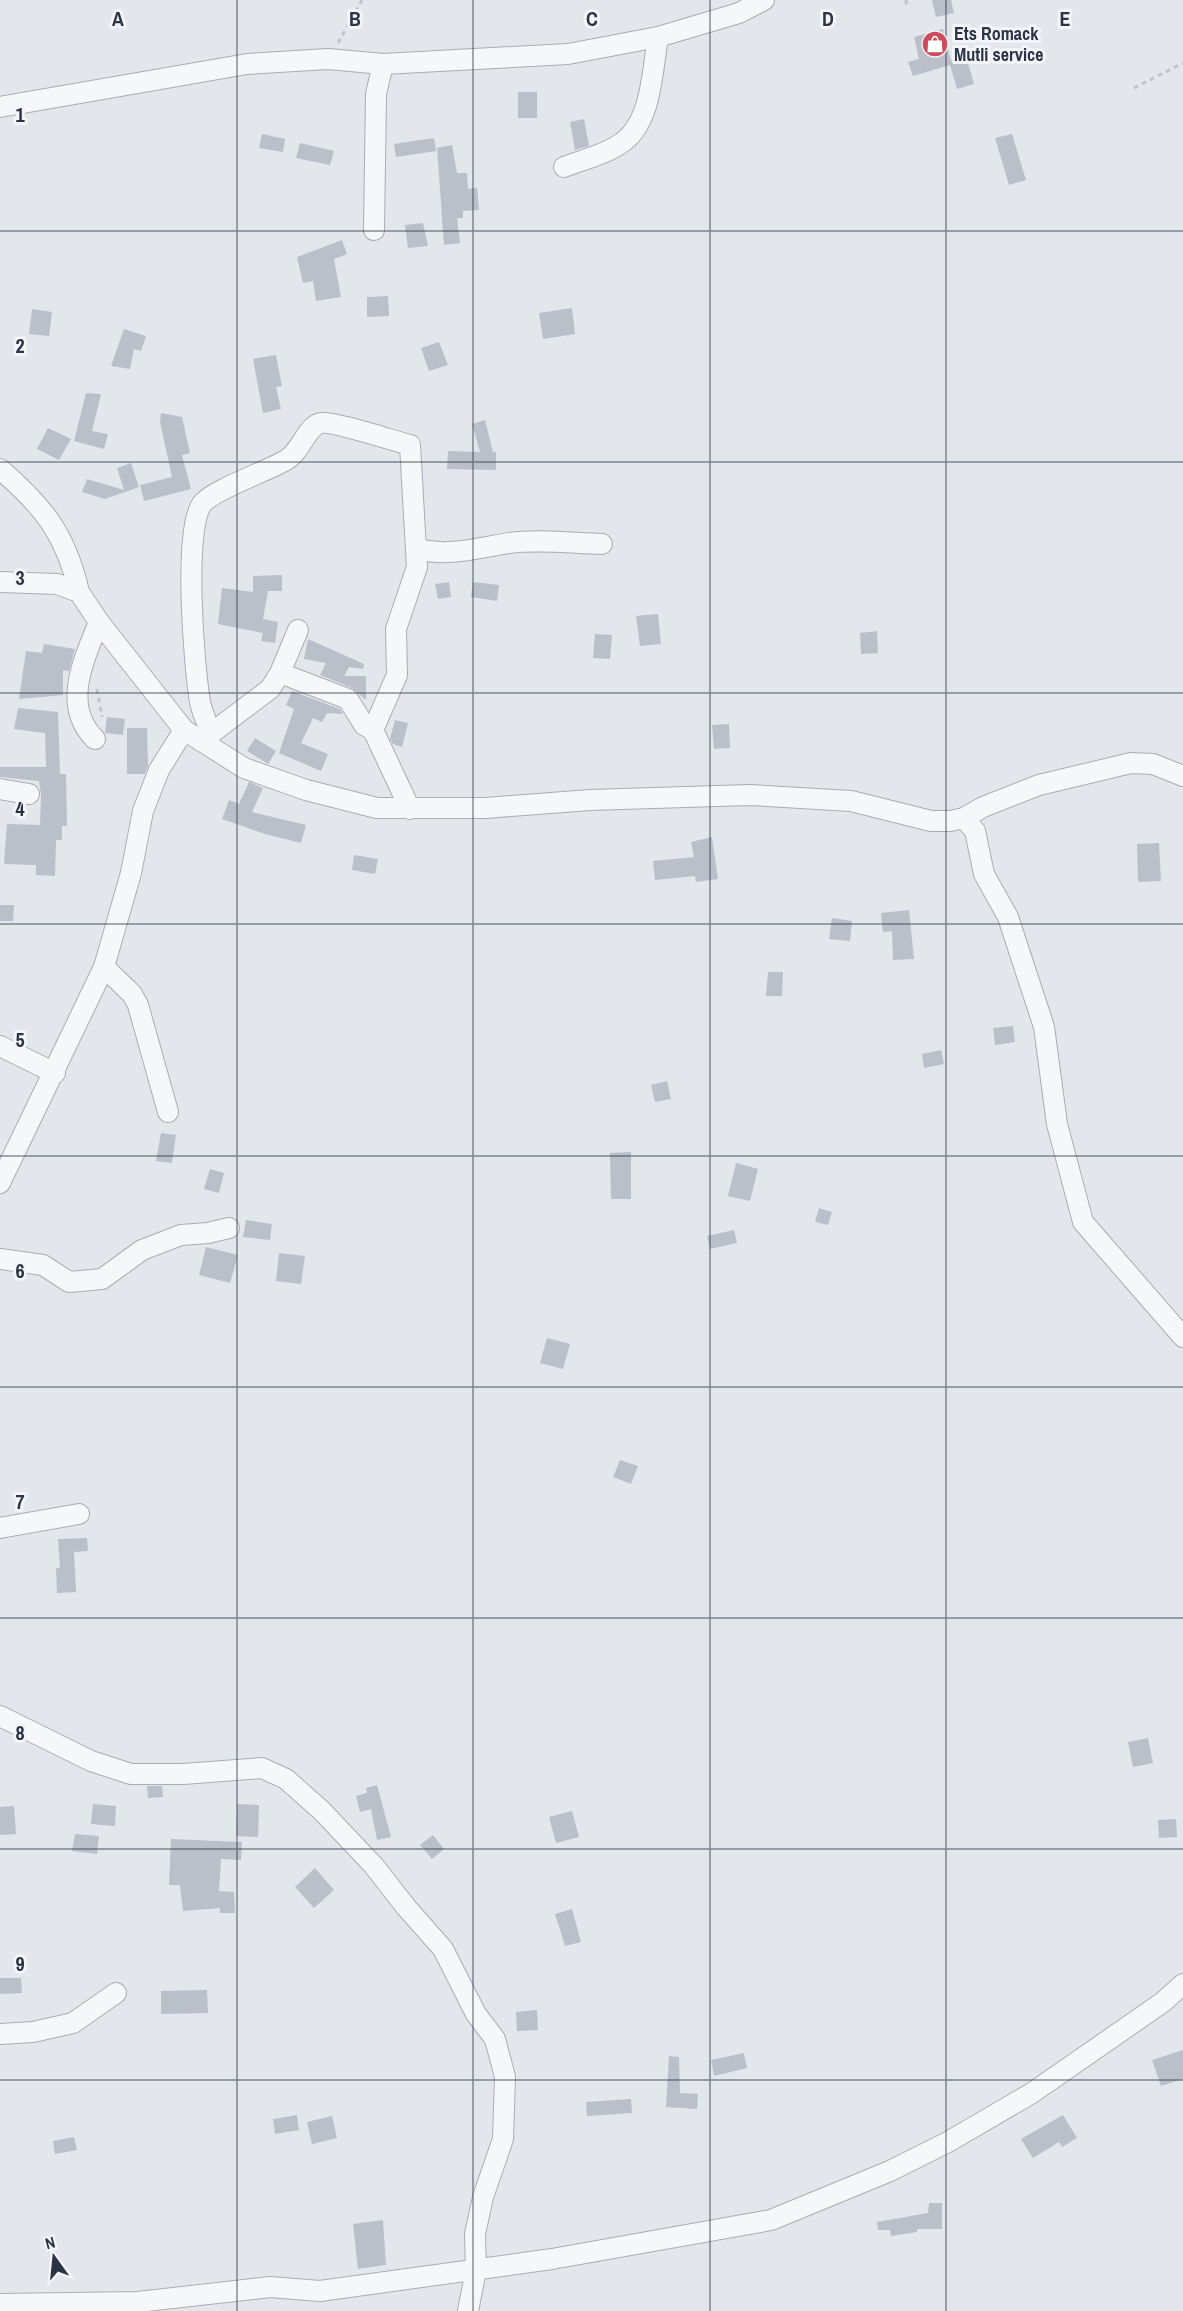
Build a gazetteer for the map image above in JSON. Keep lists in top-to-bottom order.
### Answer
{
  "places": {
    "shop": ["Ets Romack Mutli service"]
  },
  "north": "top",
  "grid": {
    "columns": [
      "A",
      "B",
      "C",
      "D",
      "E"
    ],
    "rows": [
      "1",
      "2",
      "3",
      "4",
      "5",
      "6",
      "7",
      "8",
      "9"
    ]
  }
}
